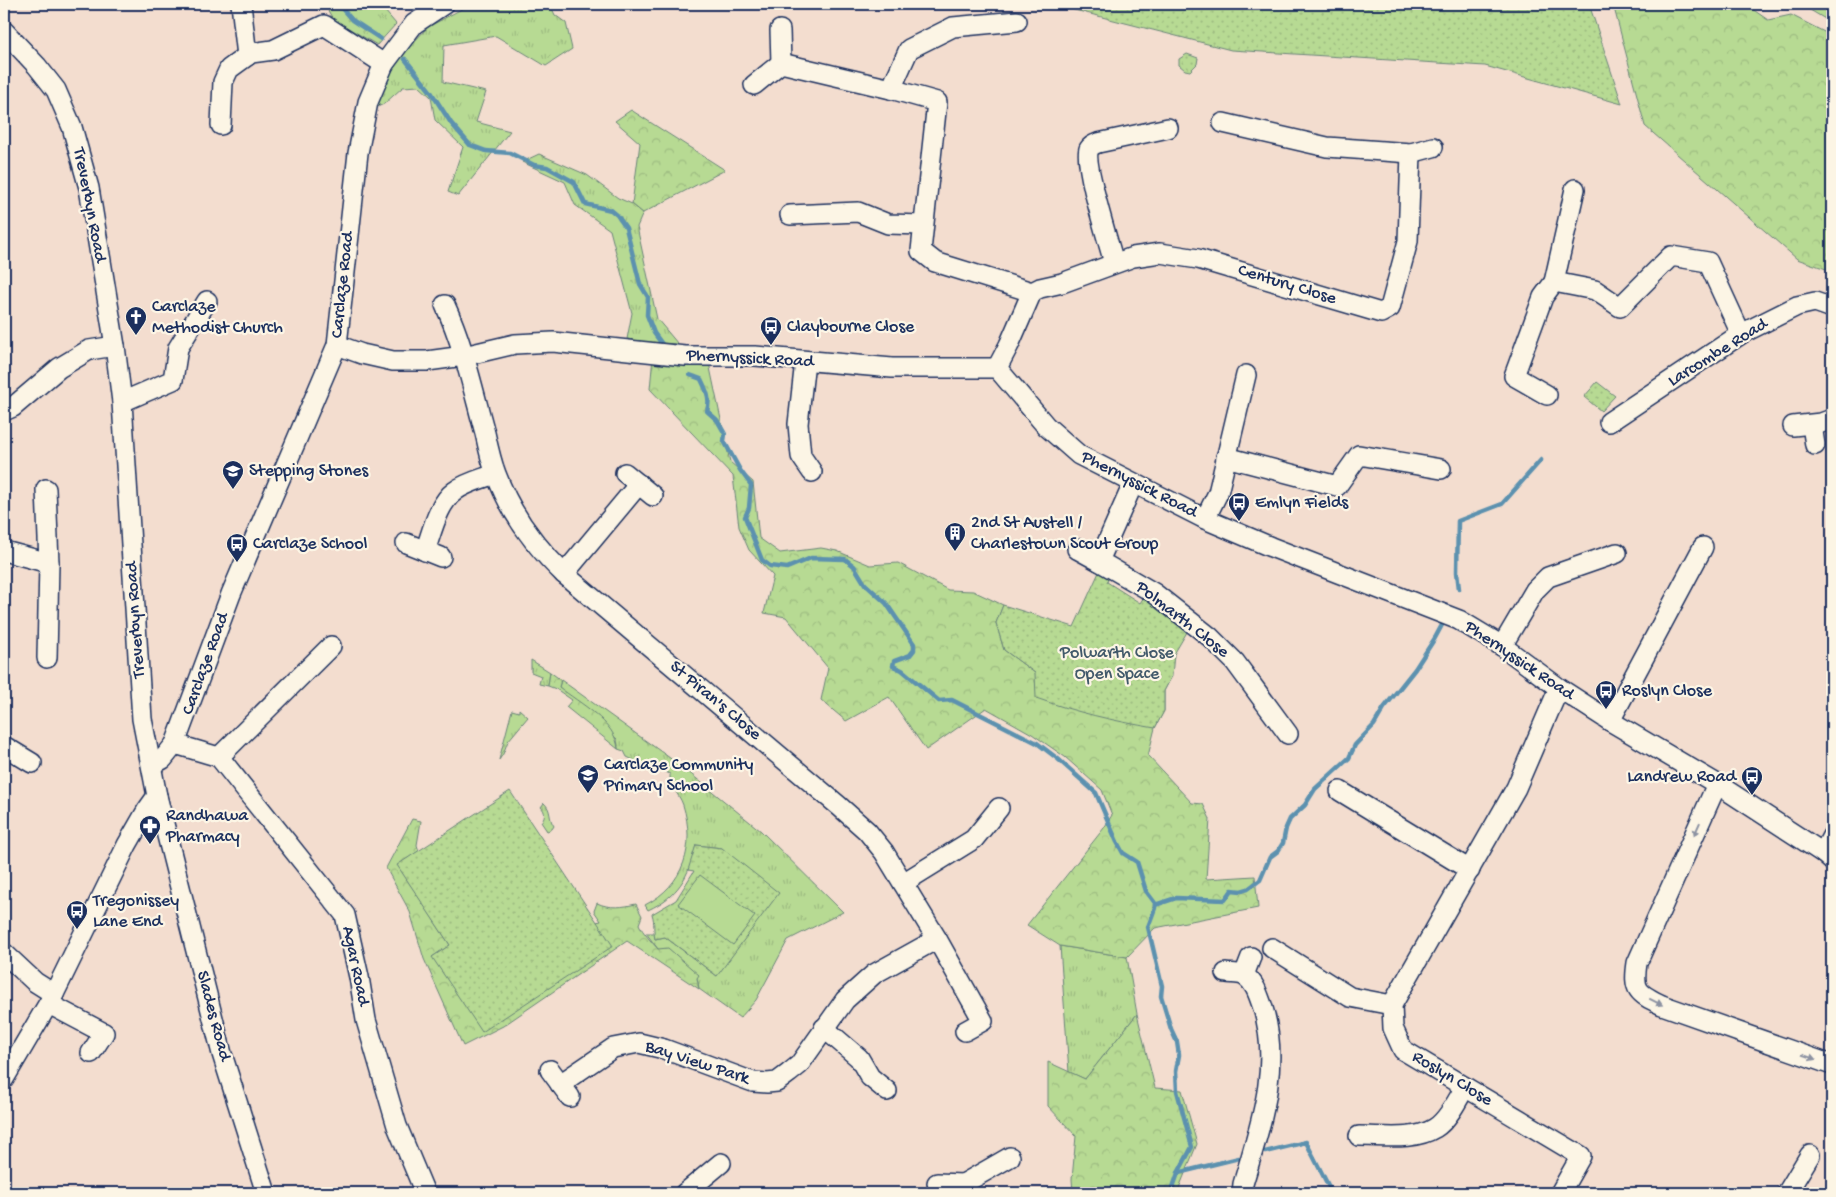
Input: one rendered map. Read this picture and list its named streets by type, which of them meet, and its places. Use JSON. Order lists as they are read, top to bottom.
{
  "streets": {
    "street": [
      "Treverbyn Road",
      "Carclaze Road",
      "Century Close",
      "Larcombe Road",
      "Phernyssick Road",
      "Polmarth Close",
      "St Piran's Close",
      "Agar Road",
      "Slades Road",
      "Bay View Park",
      "Roslyn Close"
    ]
  },
  "crossings": [
    ["Treverbyn Road", "Carclaze Road"],
    ["Treverbyn Road", "Slades Road"],
    ["Carclaze Road", "Phernyssick Road"],
    ["Phernyssick Road", "St Piran's Close"],
    ["St Piran's Close", "Bay View Park"]
  ],
  "parks": ["Polwarth Close Open Space"],
  "places": {
    "church": ["Carclaze Methodist Church"],
    "bus stop": [
      "Claybourne Close",
      "Emlyn Fields",
      "Carclaze School",
      "Roslyn Close",
      "Landrew Road",
      "Tregonissey Lane End"
    ],
    "school or university": ["Stepping Stones", "Carclaze Community Primary School"],
    "building": ["2nd St Austell / Charlestown Scout Group"],
    "pharmacy": ["Randhawa Pharmacy"]
  }
}
